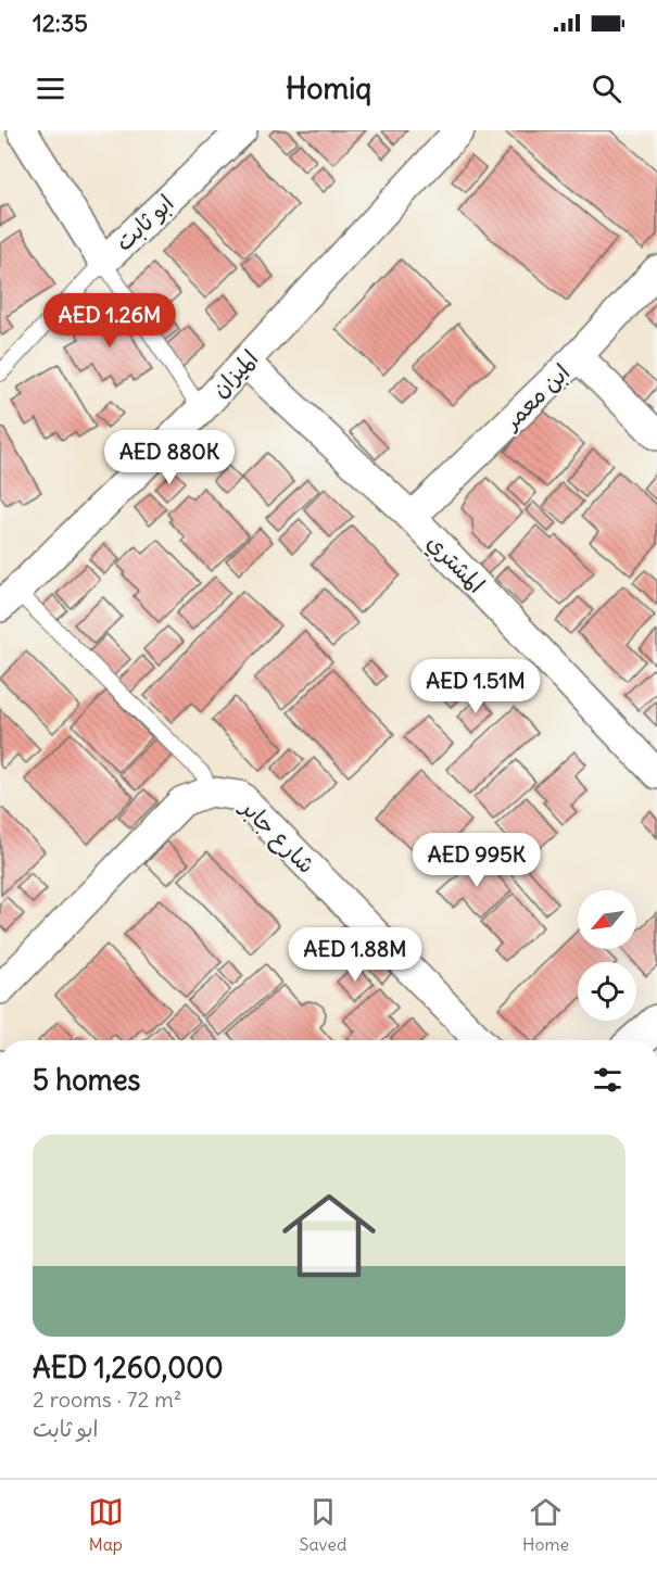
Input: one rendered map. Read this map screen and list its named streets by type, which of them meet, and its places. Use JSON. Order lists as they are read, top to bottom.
{
  "streets": {
    "street": [
      "ابو ثابت",
      "الميزان",
      "ابن معمر",
      "المشتري",
      "شارع جابر"
    ]
  },
  "crossings": [
    ["الميزان", "المشتري"],
    ["ابن معمر", "المشتري"]
  ],
  "north": "bottom left",
  "page": {
    "status": "12:35",
    "header": "Homiq",
    "price": [
      "AED 1.26M",
      "AED 880K",
      "AED 1.51M",
      "AED 995K",
      "AED 1.88M"
    ],
    "heading": "5 homes",
    "list": [
      {
        "name": "AED 1,260,000",
        "note": "2 rooms · 72 m² · ابو ثابت"
      }
    ],
    "tabs": ["Map", "Saved", "Home"]
  }
}
